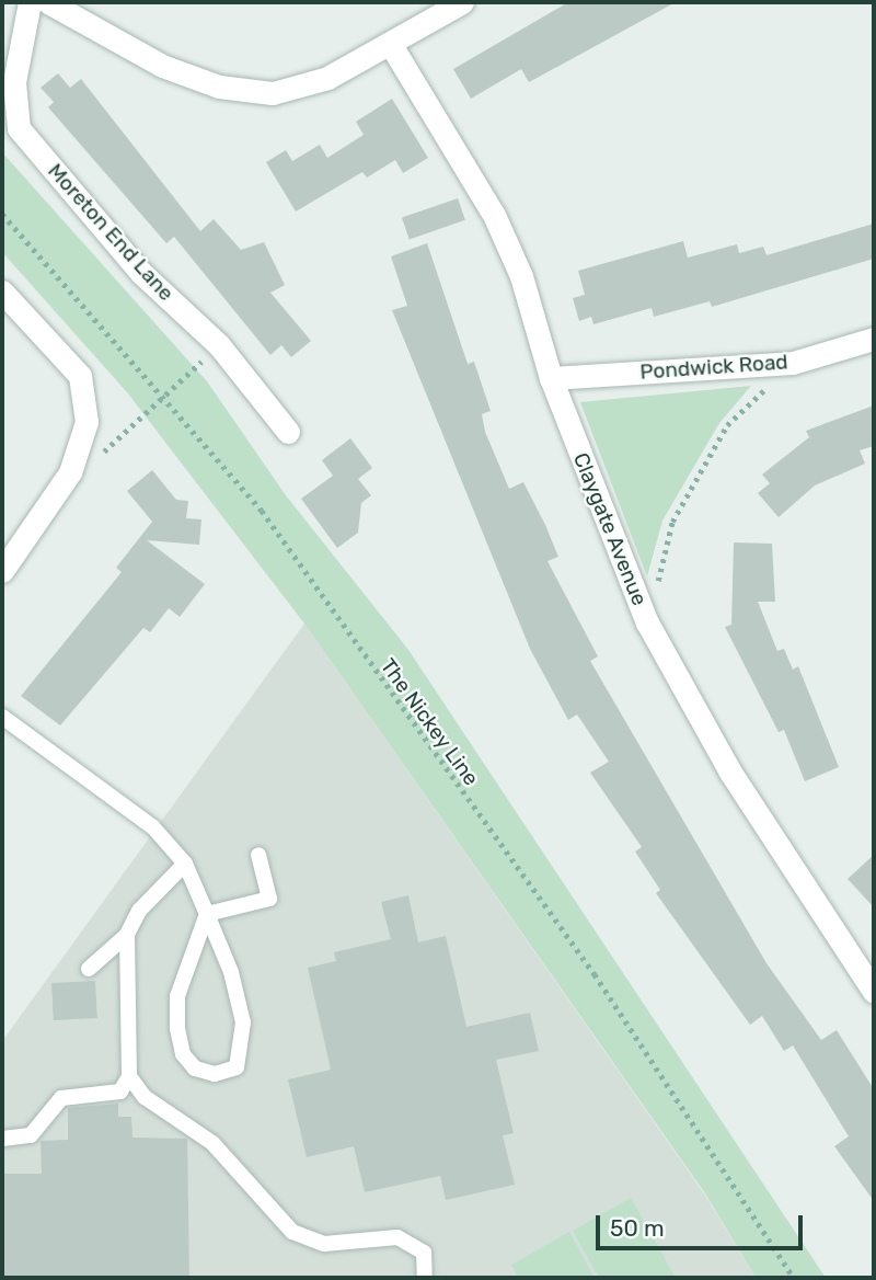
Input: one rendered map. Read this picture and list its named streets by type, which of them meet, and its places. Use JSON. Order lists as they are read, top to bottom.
{
  "streets": {
    "street": ["Moreton End Lane", "Pondwick Road", "Claygate Avenue"],
    "path": ["The Nickey Line"]
  },
  "crossings": [
    ["Pondwick Road", "Claygate Avenue"]
  ],
  "scale_bar": "50 m"
}
